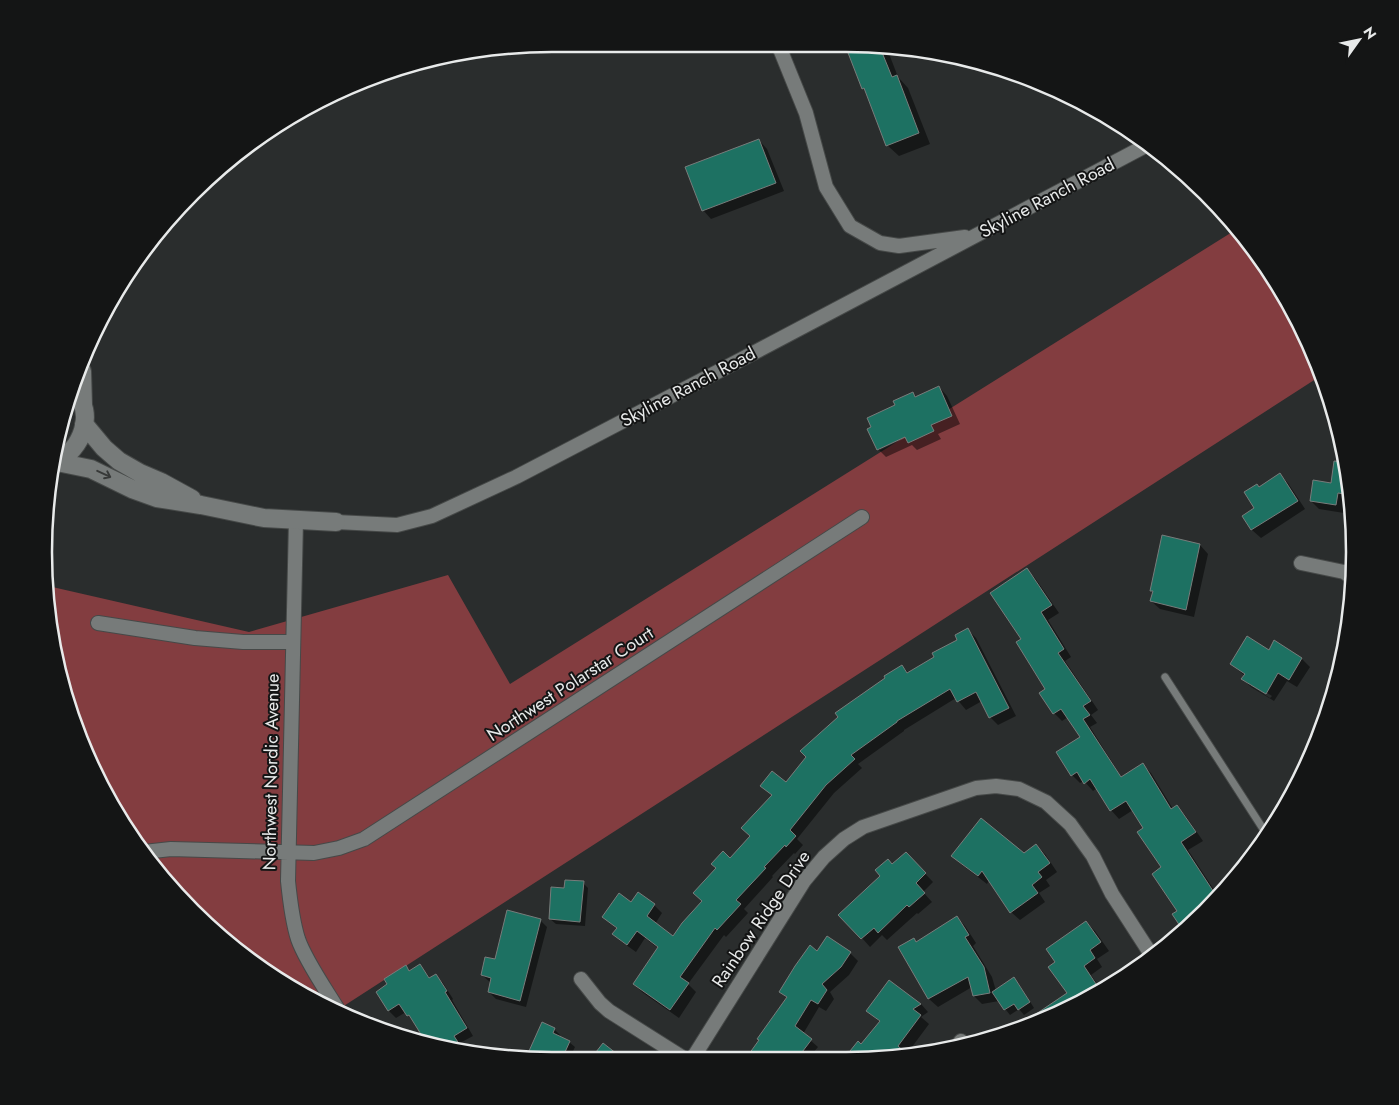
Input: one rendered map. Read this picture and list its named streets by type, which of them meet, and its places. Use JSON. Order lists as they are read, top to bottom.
{
  "streets": {
    "street": [
      "Skyline Ranch Road",
      "Northwest Polarstar Court",
      "Northwest Nordic Avenue",
      "Rainbow Ridge Drive"
    ]
  },
  "crossings": [
    ["Skyline Ranch Road", "Northwest Nordic Avenue"],
    ["Northwest Polarstar Court", "Northwest Nordic Avenue"]
  ],
  "north": "top right"
}
